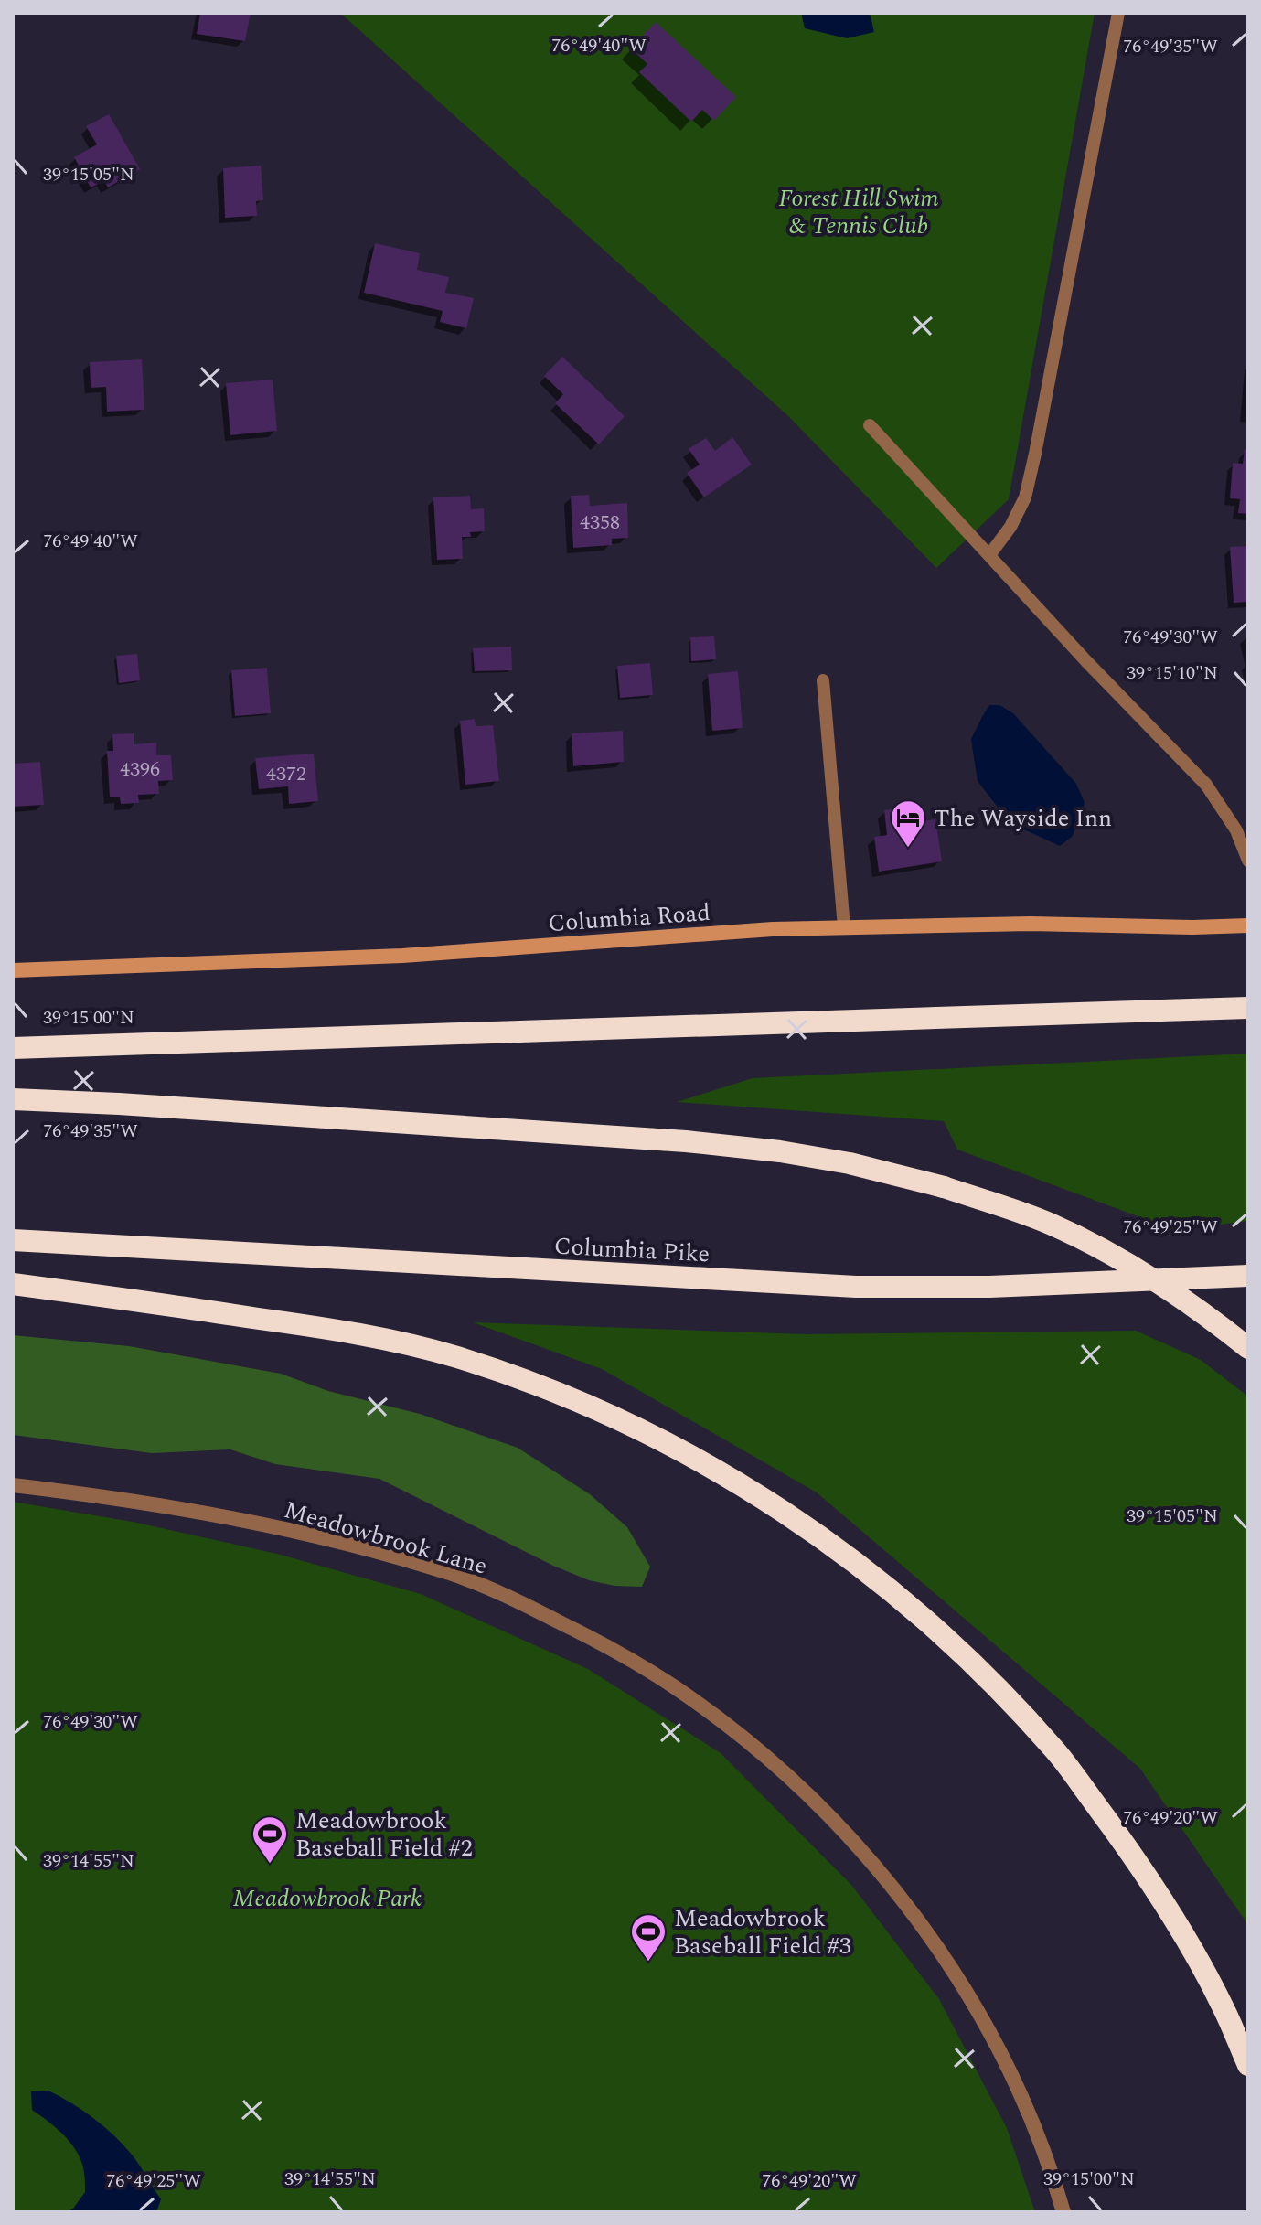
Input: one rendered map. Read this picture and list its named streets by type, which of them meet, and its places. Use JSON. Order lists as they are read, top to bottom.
{
  "streets": {
    "highway": ["Columbia Pike"],
    "street": ["Columbia Road", "Meadowbrook Lane"]
  },
  "parks": ["Forest Hill Swim & Tennis Club", "Meadowbrook Park"],
  "places": {
    "hotel": ["The Wayside Inn"],
    "sports": ["Meadowbrook Baseball Field #2", "Meadowbrook Baseball Field #3"]
  },
  "house_numbers": ["4358", "4396", "4372"],
  "coordinates": [
    "76°49'40\"W",
    "76°49'35\"W",
    "39°15'05\"N",
    "76°49'30\"W",
    "39°15'10\"N",
    "39°15'00\"N",
    "76°49'25\"W",
    "76°49'20\"W",
    "39°14'55\"N"
  ]
}
